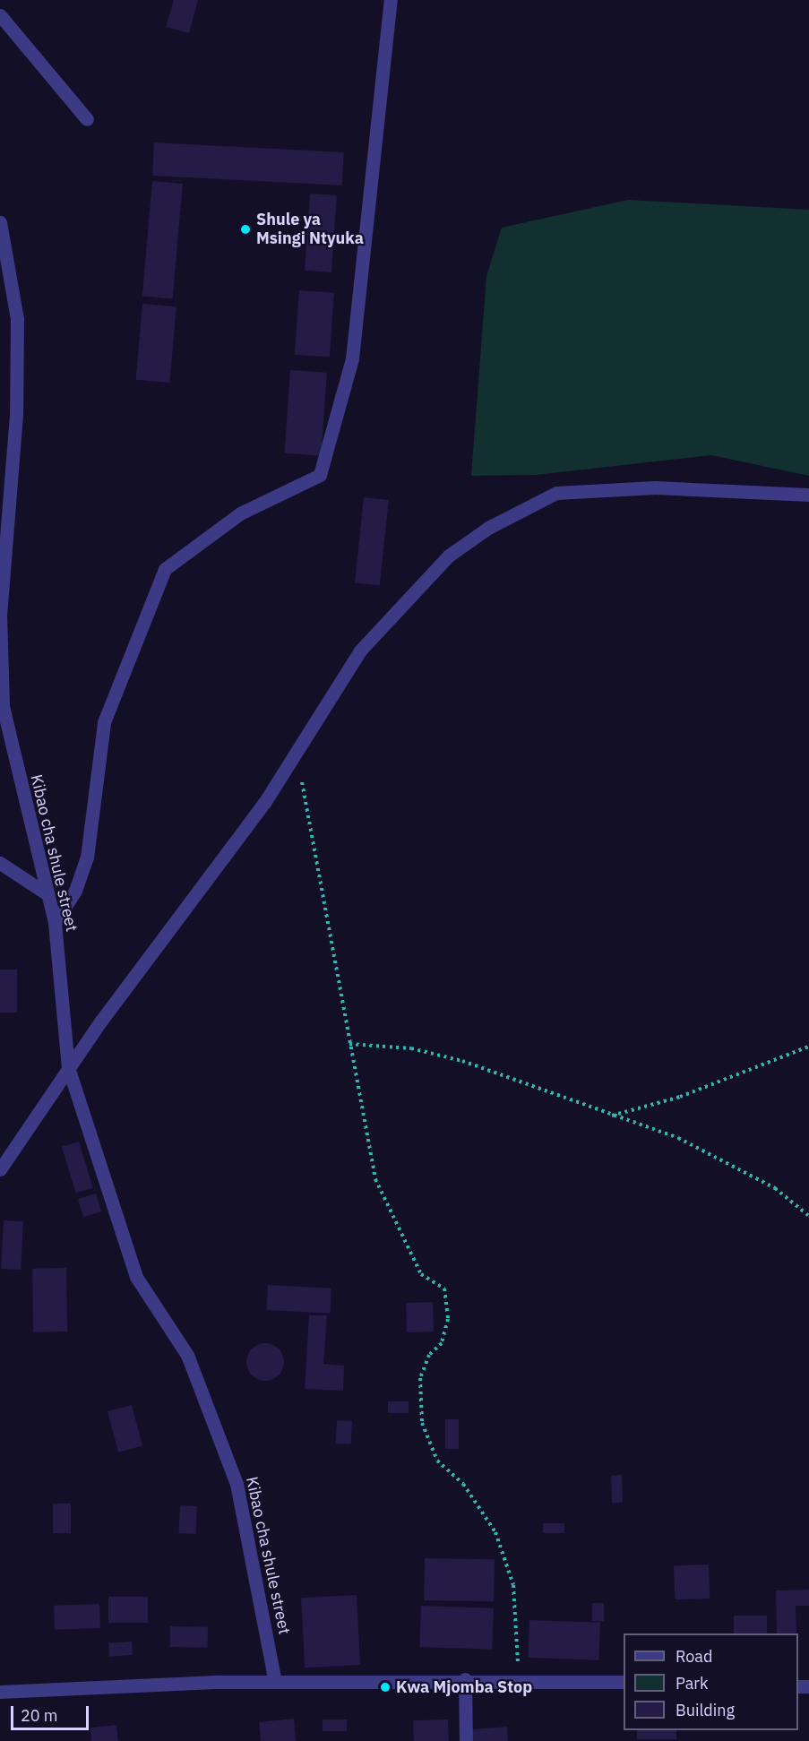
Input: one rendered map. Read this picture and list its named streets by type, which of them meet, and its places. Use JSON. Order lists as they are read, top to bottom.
{
  "streets": {
    "street": ["Kibao cha shule street"]
  },
  "places": ["Shule ya Msingi Ntyuka", "Kwa Mjomba Stop"],
  "legend": ["Road", "Park", "Building"],
  "scale_bar": "20 m"
}
